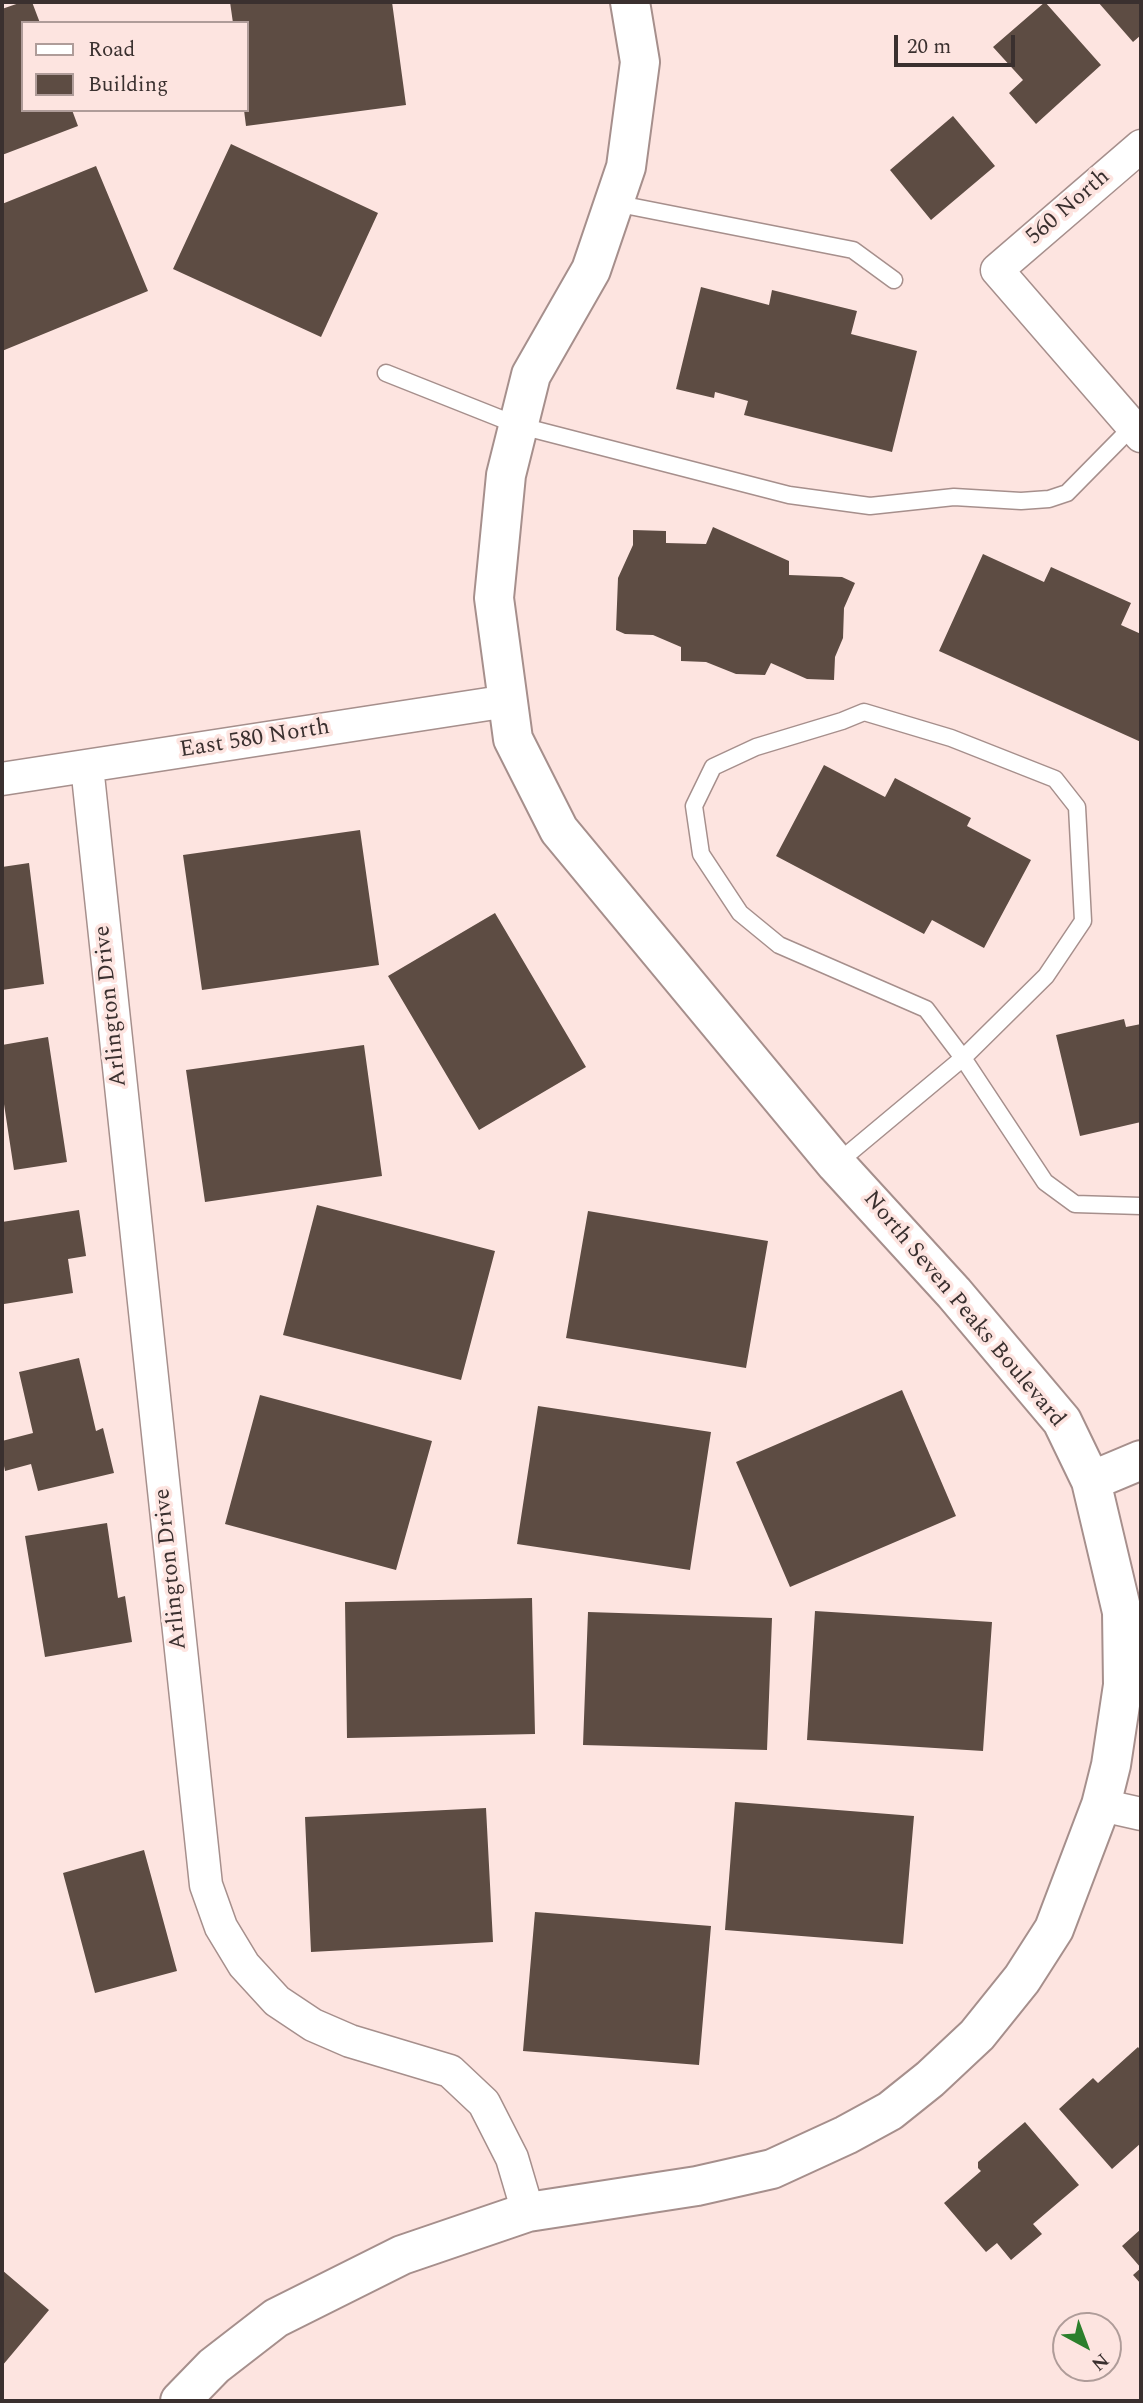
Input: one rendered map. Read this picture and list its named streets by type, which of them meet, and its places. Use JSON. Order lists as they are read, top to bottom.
{
  "streets": {
    "street": [
      "560 North",
      "East 580 North",
      "Arlington Drive",
      "North Seven Peaks Boulevard"
    ]
  },
  "crossings": [
    ["East 580 North", "Arlington Drive"],
    ["East 580 North", "North Seven Peaks Boulevard"],
    ["Arlington Drive", "North Seven Peaks Boulevard"]
  ],
  "legend": ["Road", "Building"],
  "scale_bar": "20 m",
  "north": "bottom right"
}
